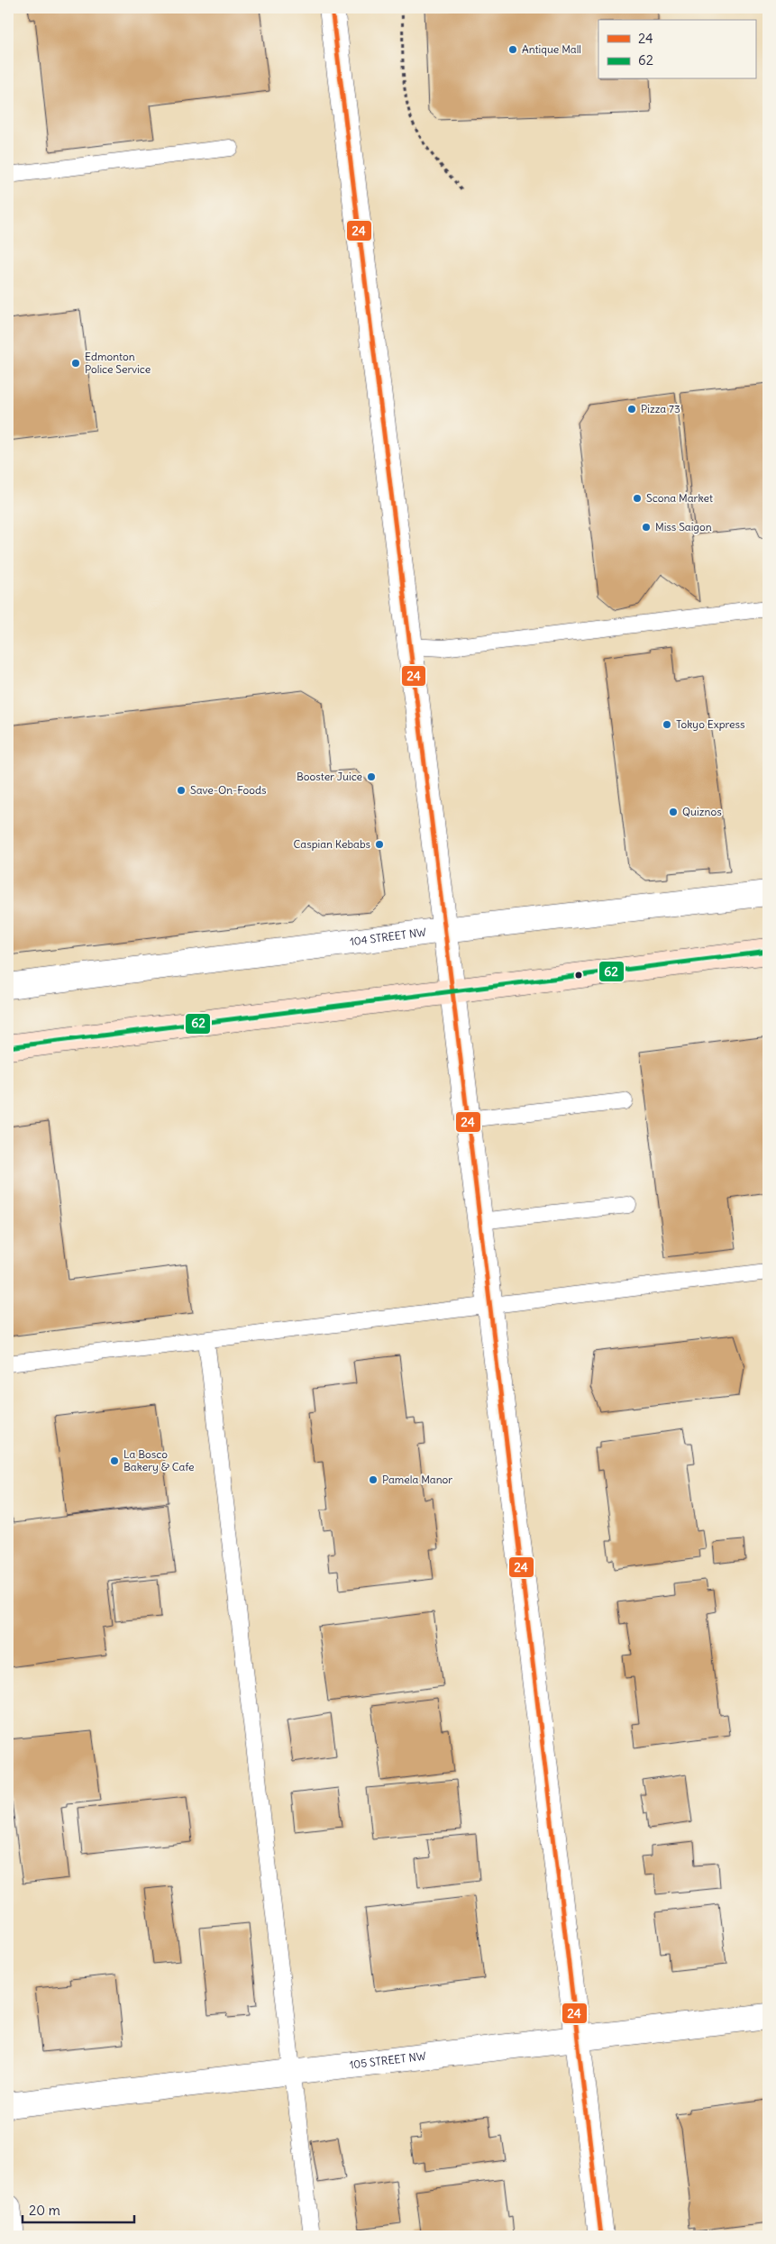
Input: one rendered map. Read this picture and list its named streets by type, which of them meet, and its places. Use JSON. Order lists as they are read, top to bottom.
{
  "streets": {
    "street": ["104 STREET NW", "105 STREET NW"]
  },
  "places": [
    "Antique Mall",
    "Edmonton Police Service",
    "Pizza 73",
    "Scona Market",
    "Miss Saigon",
    "Tokyo Express",
    "Booster Juice",
    "Save-On-Foods",
    "Quiznos",
    "Caspian Kebabs",
    "La Bosco Bakery & Cafe",
    "Pamela Manor"
  ],
  "lines": ["transit line 24", "transit line 62"],
  "legend": ["24", "62"],
  "scale_bar": "20 m"
}
